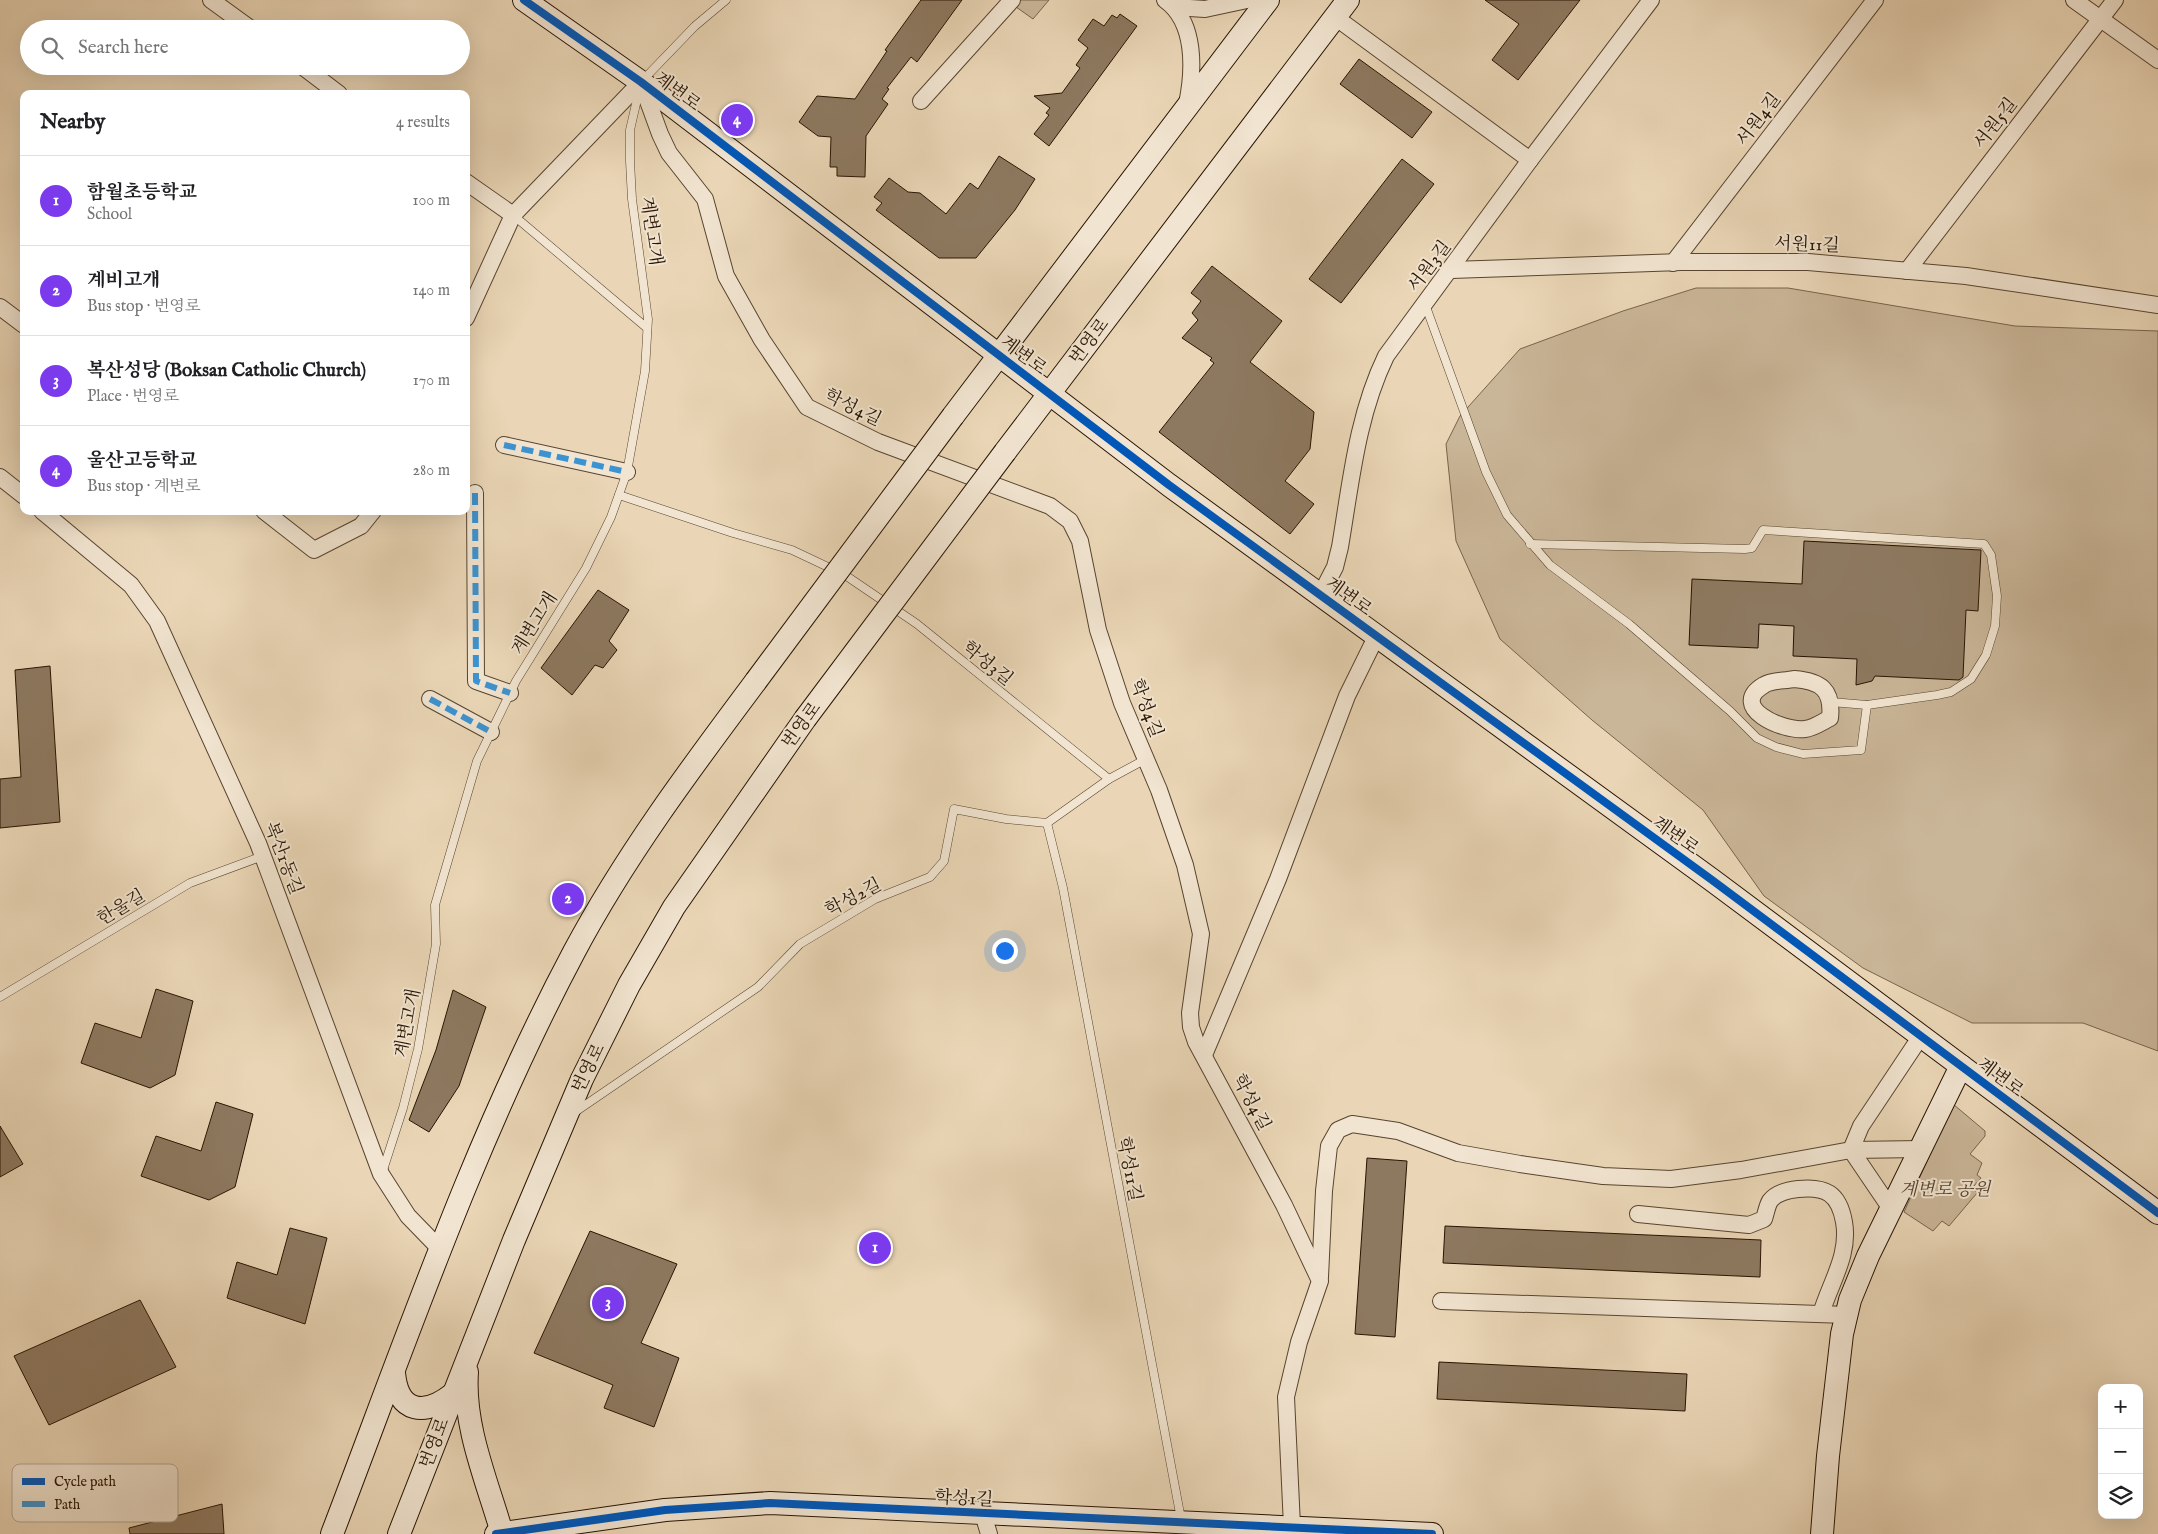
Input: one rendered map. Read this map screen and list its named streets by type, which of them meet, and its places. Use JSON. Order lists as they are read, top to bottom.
{
  "streets": {
    "main road": ["계변로", "번영로", "학성1길"],
    "street": [
      "서원4길",
      "서원5길",
      "서원11길",
      "서원3길",
      "학성4길",
      "복산1동길"
    ],
    "lane": [
      "계변고개",
      "학성3길",
      "학성2길",
      "한울길",
      "학성11길"
    ]
  },
  "crossings": [
    ["계변로", "계변고개"],
    ["계변로", "서원3길"],
    ["계변로", "번영로"],
    ["계변로", "학성4길"],
    ["서원4길", "서원11길"],
    ["서원5길", "서원11길"],
    ["계변고개", "학성4길"],
    ["계변고개", "학성3길"],
    ["계변고개", "복산1동길"],
    ["서원11길", "서원3길"],
    ["번영로", "학성2길"],
    ["복산1동길", "한울길"],
    ["학성2길", "학성11길"],
    ["학성11길", "학성1길"]
  ],
  "parks": ["계변로 공원"],
  "legend": ["Cycle path", "Path"],
  "page": {
    "search": "Search here",
    "heading": ["Nearby", "4 results"],
    "pins": [
      "4",
      "2",
      "1",
      "3"
    ],
    "list": [
      {
        "mark": "1",
        "name": "함월초등학교",
        "note": "School",
        "value": "100 m"
      },
      {
        "mark": "2",
        "name": "계비고개",
        "note": "Bus stop · 번영로",
        "value": "140 m"
      },
      {
        "mark": "3",
        "name": "복산성당 (Boksan Catholic Church)",
        "note": "Place · 번영로",
        "value": "170 m"
      },
      {
        "mark": "4",
        "name": "울산고등학교",
        "note": "Bus stop · 계변로",
        "value": "280 m"
      }
    ],
    "map_buttons": ["+", "−"]
  }
}
